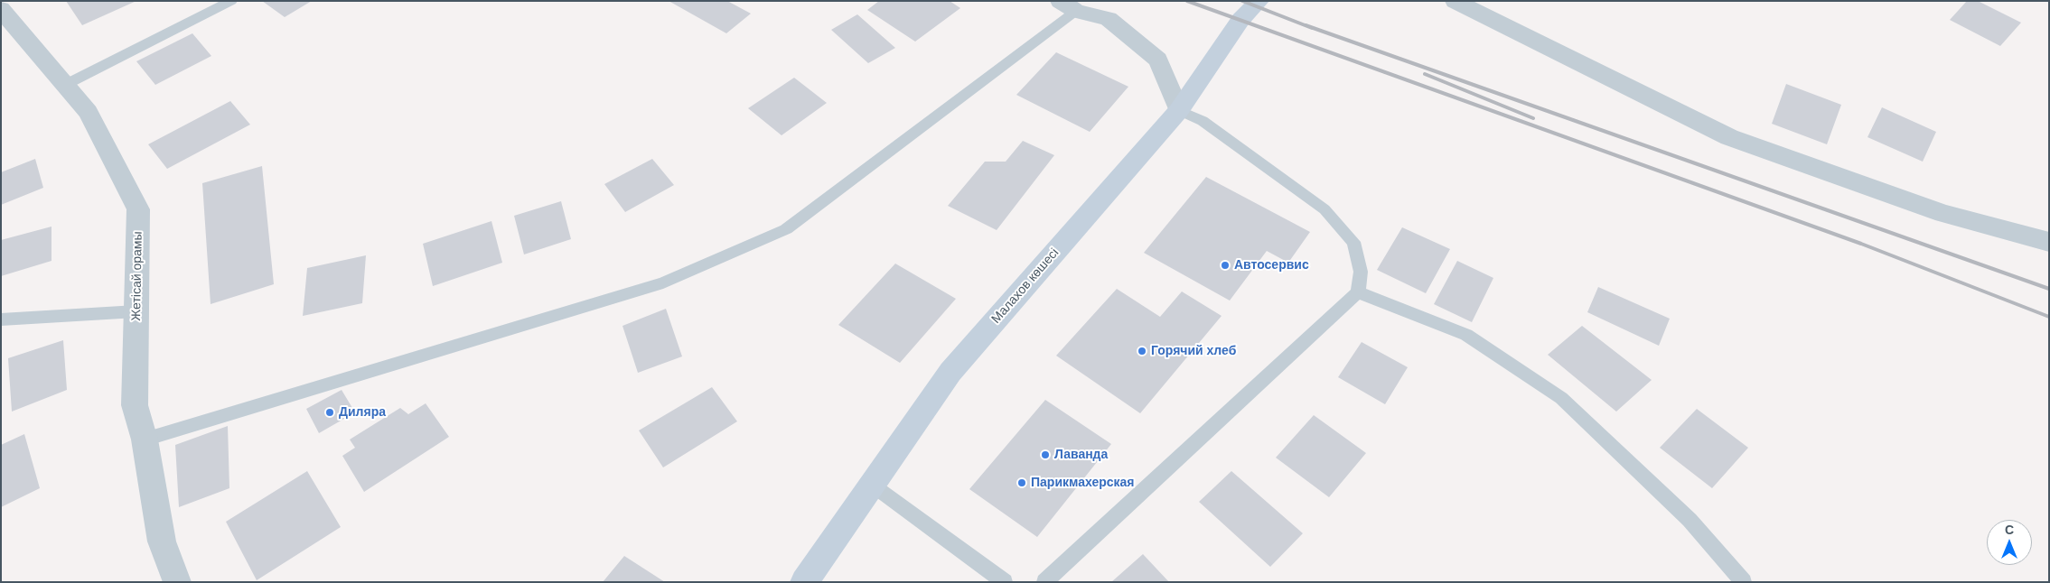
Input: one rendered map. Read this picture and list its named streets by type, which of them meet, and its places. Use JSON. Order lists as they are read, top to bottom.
{
  "streets": {
    "main road": ["Малахов көшесі"],
    "street": ["Жетісай орамы"]
  },
  "places": [
    "Автосервис",
    "Горячий хлеб",
    "Диляра",
    "Лаванда",
    "Парикмахерская"
  ],
  "north": "top"
}
